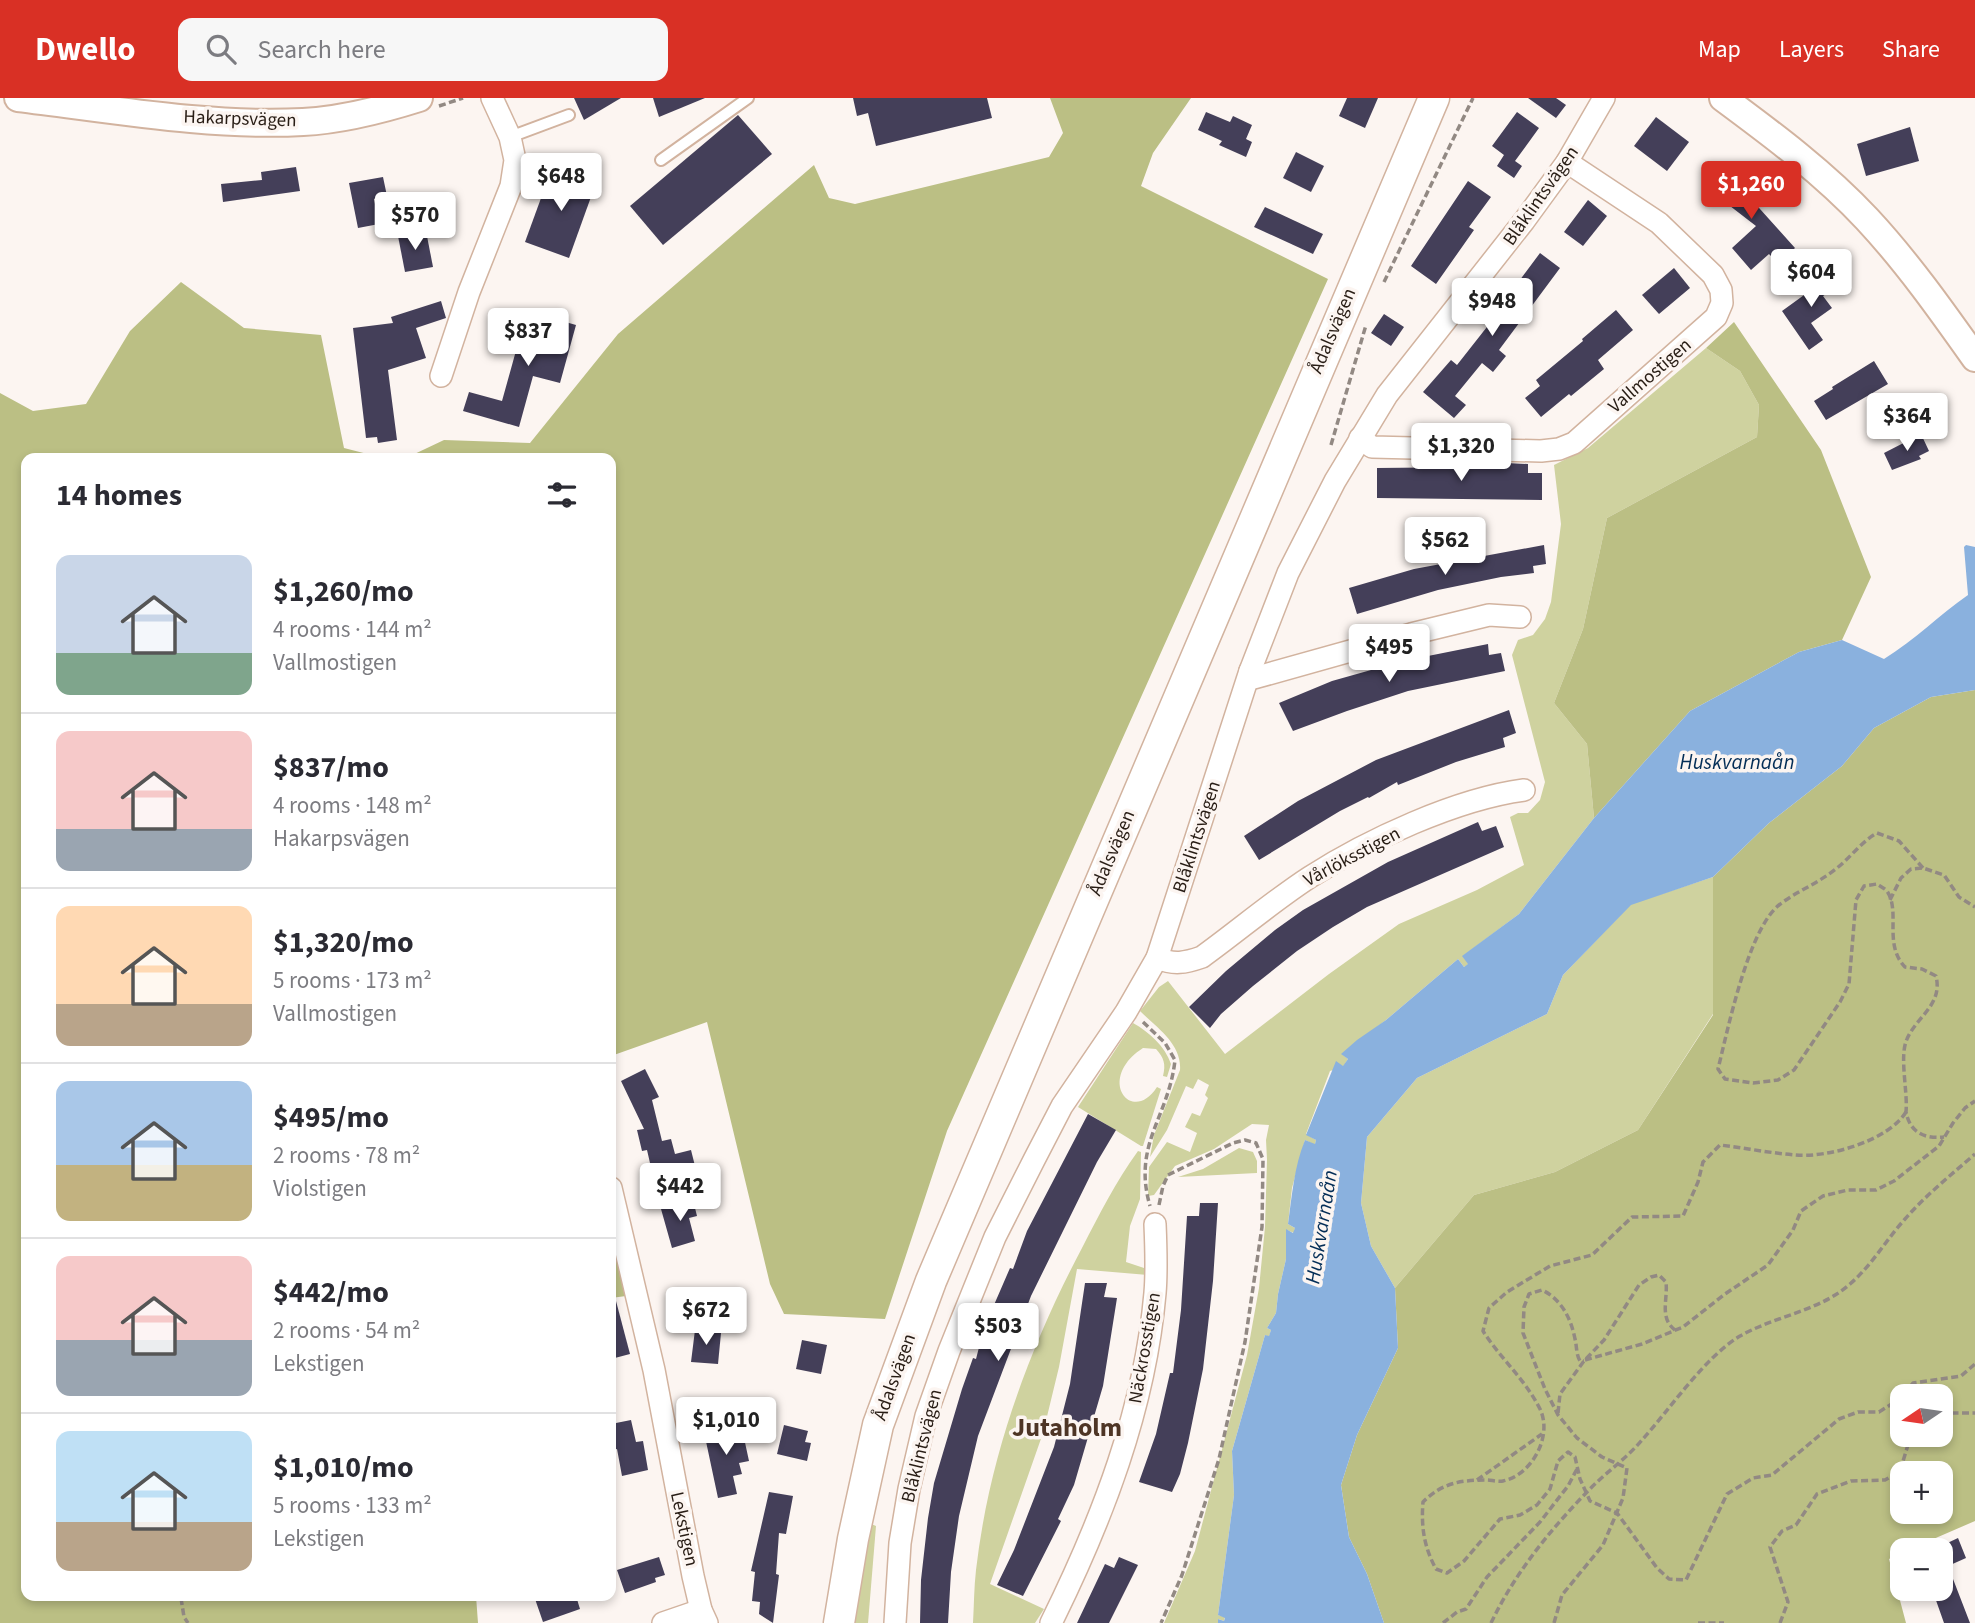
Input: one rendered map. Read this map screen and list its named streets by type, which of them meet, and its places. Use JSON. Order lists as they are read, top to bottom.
{
  "streets": {
    "main road": ["Ådalsvägen"],
    "street": [
      "Hakarpsvägen",
      "Blåklintsvägen",
      "Vallmostigen",
      "Vårlöksstigen",
      "Näckrosstigen",
      "Lekstigen"
    ]
  },
  "crossings": [
    ["Blåklintsvägen", "Vallmostigen"],
    ["Blåklintsvägen", "Vårlöksstigen"]
  ],
  "districts": ["Jutaholm"],
  "water": ["Huskvarnaån"],
  "north": "left",
  "page": {
    "header": "Dwello",
    "search": "Search here",
    "nav": ["Map", "Layers", "Share"],
    "price": [
      "$648",
      "$1,260",
      "$570",
      "$604",
      "$948",
      "$837",
      "$364",
      "$1,320",
      "$562",
      "$495",
      "$442",
      "$672",
      "$503",
      "$1,010"
    ],
    "heading": "14 homes",
    "list": [
      {
        "name": "$1,260/mo",
        "note": "4 rooms · 144 m² · Vallmostigen"
      },
      {
        "name": "$837/mo",
        "note": "4 rooms · 148 m² · Hakarpsvägen"
      },
      {
        "name": "$1,320/mo",
        "note": "5 rooms · 173 m² · Vallmostigen"
      },
      {
        "name": "$495/mo",
        "note": "2 rooms · 78 m² · Violstigen"
      },
      {
        "name": "$442/mo",
        "note": "2 rooms · 54 m² · Lekstigen"
      },
      {
        "name": "$1,010/mo",
        "note": "5 rooms · 133 m² · Lekstigen"
      }
    ],
    "map_buttons": ["+", "−"]
  }
}
